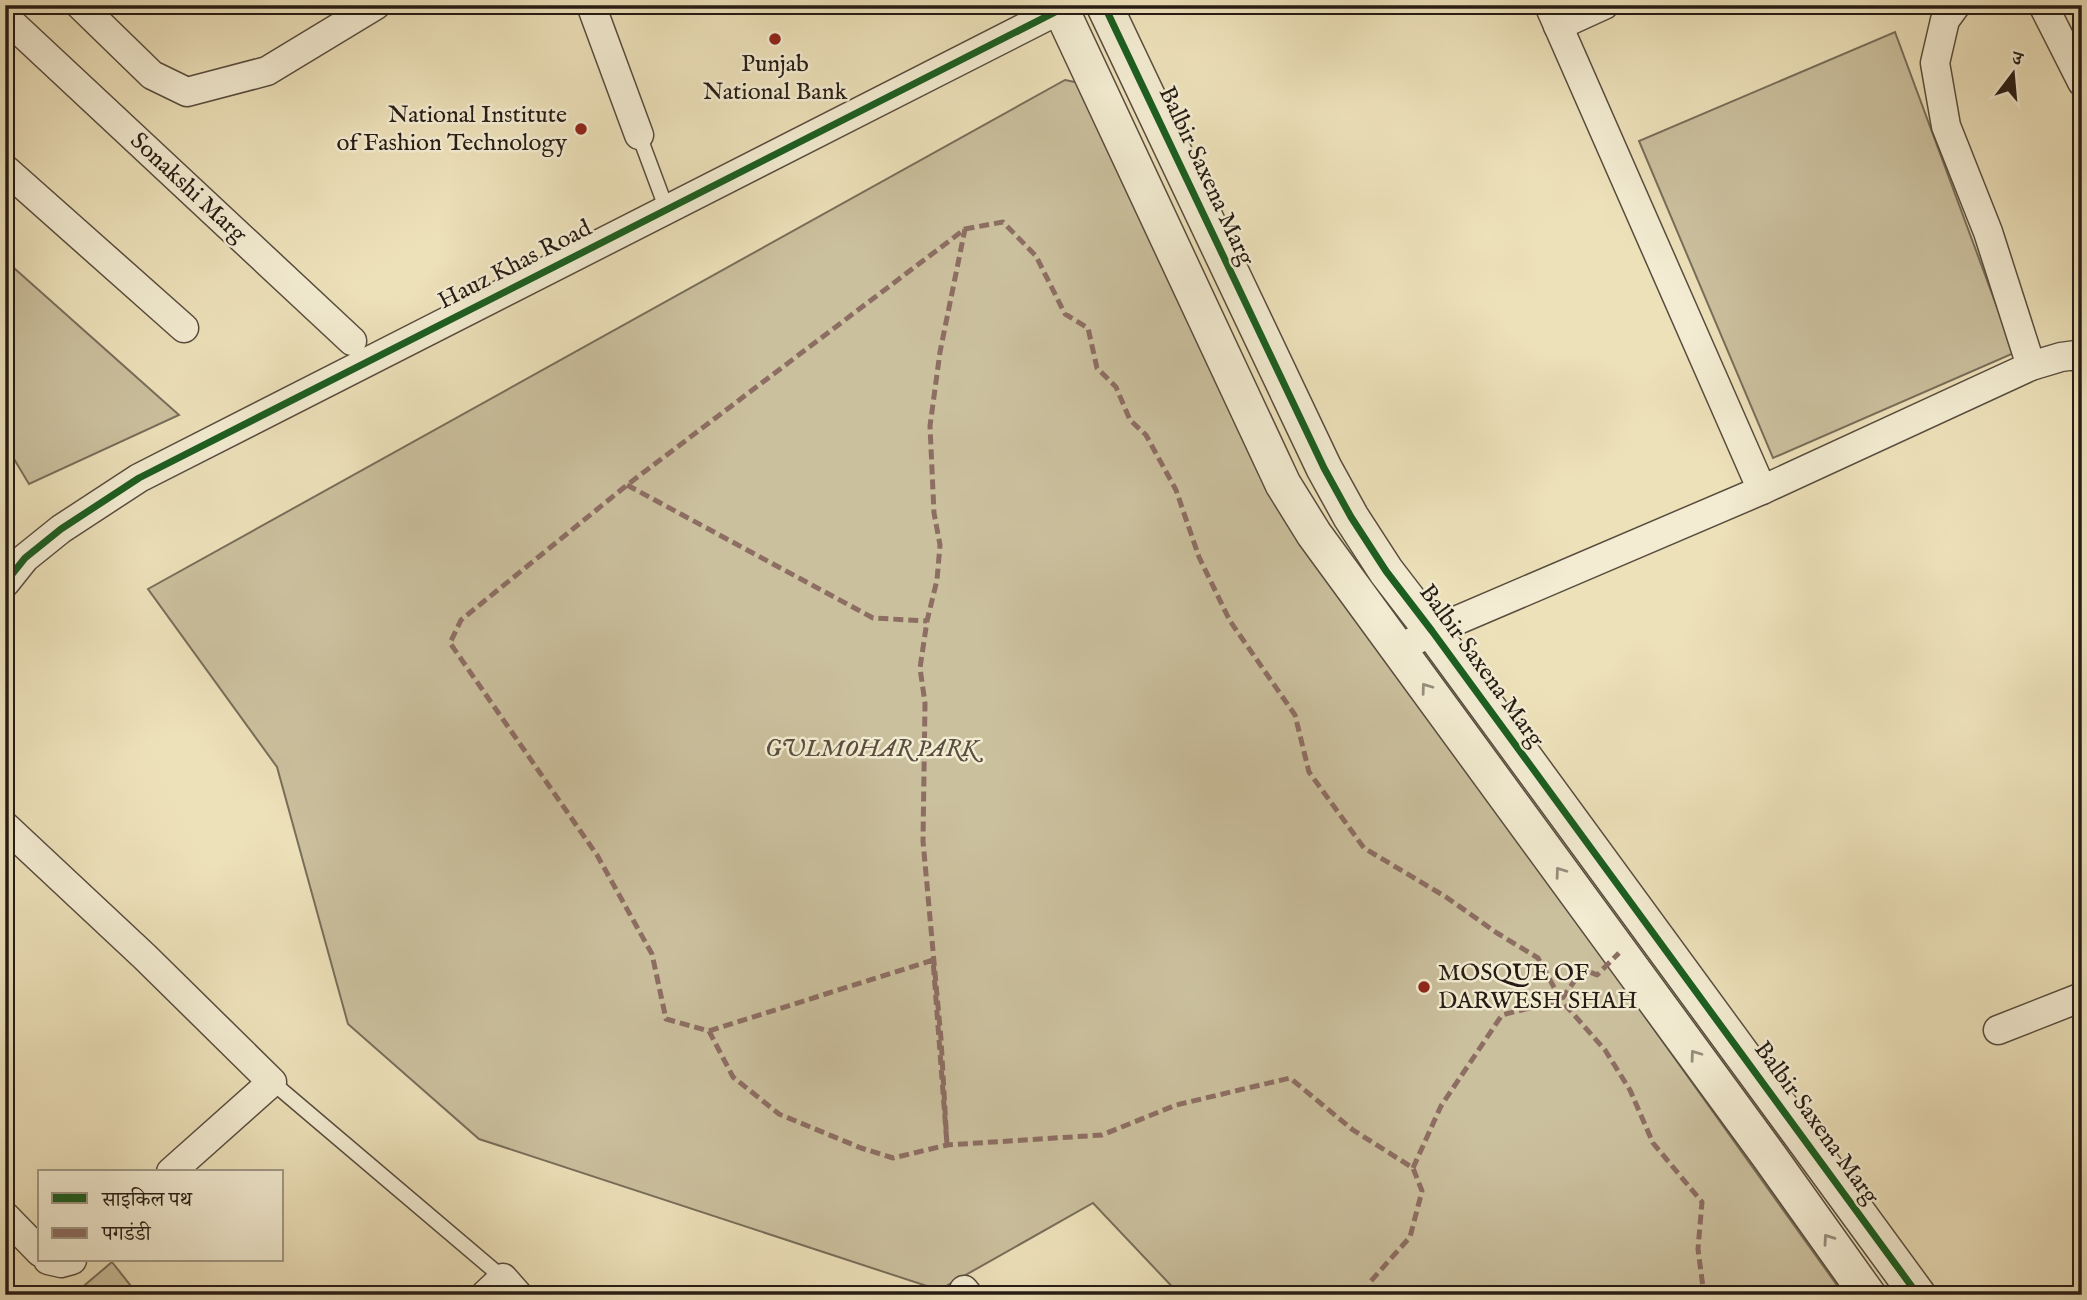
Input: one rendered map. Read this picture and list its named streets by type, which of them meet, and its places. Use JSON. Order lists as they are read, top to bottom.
{
  "streets": {
    "street": ["Balbir Saxena Marg", "Sonakshi Marg", "Hauz Khas Road"]
  },
  "crossings": [
    ["Sonakshi Marg", "Hauz Khas Road"]
  ],
  "parks": ["GULMOHAR PARK"],
  "places": ["Punjab National Bank", "National Institute of Fashion Technology", "MOSQUE OF DARWESH SHAH"],
  "legend": ["साइकिल पथ", "पगडंडी"],
  "north": "top"
}
